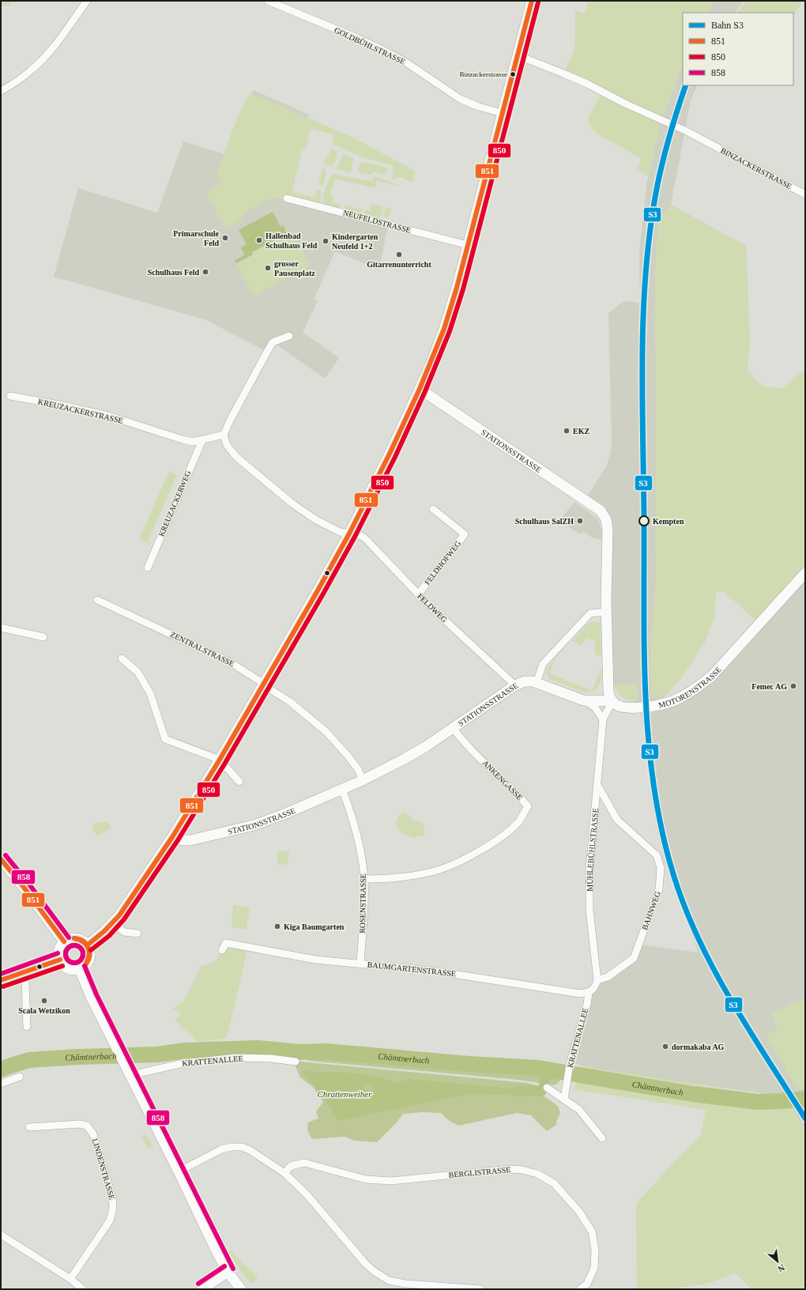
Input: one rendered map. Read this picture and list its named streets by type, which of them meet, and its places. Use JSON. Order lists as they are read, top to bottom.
{
  "streets": {
    "main road": ["STATIONSSTRASSE", "MOTORENSTRASSE"],
    "street": [
      "GOLDBÜHLSTRASSE",
      "BINZACKERSTRASSE",
      "NEUFELDSTRASSE",
      "KREUZACKERSTRASSE",
      "KREUZACKERWEG",
      "FELDHOFWEG",
      "FELDWEG",
      "ZENTRALSTRASSE",
      "ANKENGASSE",
      "MÜHLEBÜHLSTRASSE",
      "ROSENSTRASSE",
      "BAHNWEG",
      "BAUMGARTENSTRASSE",
      "KRATTENALLEE",
      "LINDENSTRASSE",
      "BERGLISTRASSE"
    ]
  },
  "crossings": [
    ["KREUZACKERSTRASSE", "KREUZACKERWEG"],
    ["STATIONSSTRASSE", "FELDWEG"],
    ["STATIONSSTRASSE", "ZENTRALSTRASSE"],
    ["STATIONSSTRASSE", "MOTORENSTRASSE"],
    ["STATIONSSTRASSE", "ANKENGASSE"],
    ["STATIONSSTRASSE", "ROSENSTRASSE"],
    ["FELDHOFWEG", "FELDWEG"],
    ["MOTORENSTRASSE", "MÜHLEBÜHLSTRASSE"],
    ["ANKENGASSE", "ROSENSTRASSE"],
    ["MÜHLEBÜHLSTRASSE", "BAHNWEG"],
    ["ROSENSTRASSE", "BAUMGARTENSTRASSE"],
    ["BAUMGARTENSTRASSE", "KRATTENALLEE"]
  ],
  "water": ["Chämtnerbach", "Chrattenweiher"],
  "places": [
    "Binzackerstrasse",
    "Primarschule Feld",
    "Hallenbad Schulhaus Feld",
    "Kindergarten Neufeld 1+2",
    "Gitarrenunterricht",
    "grosser Pausenplatz",
    "Schulhaus Feld",
    "EKZ",
    "Schulhaus SalZH",
    "Kempten",
    "Femec AG",
    "Kiga Baumgarten",
    "Scala Wetzikon",
    "dormakaba AG"
  ],
  "lines": [
    "transit line 851",
    "transit line 850",
    "rail line S3",
    "transit line 858"
  ],
  "legend": [
    "Bahn S3",
    "851",
    "850",
    "858"
  ],
  "north": "bottom right"
}
